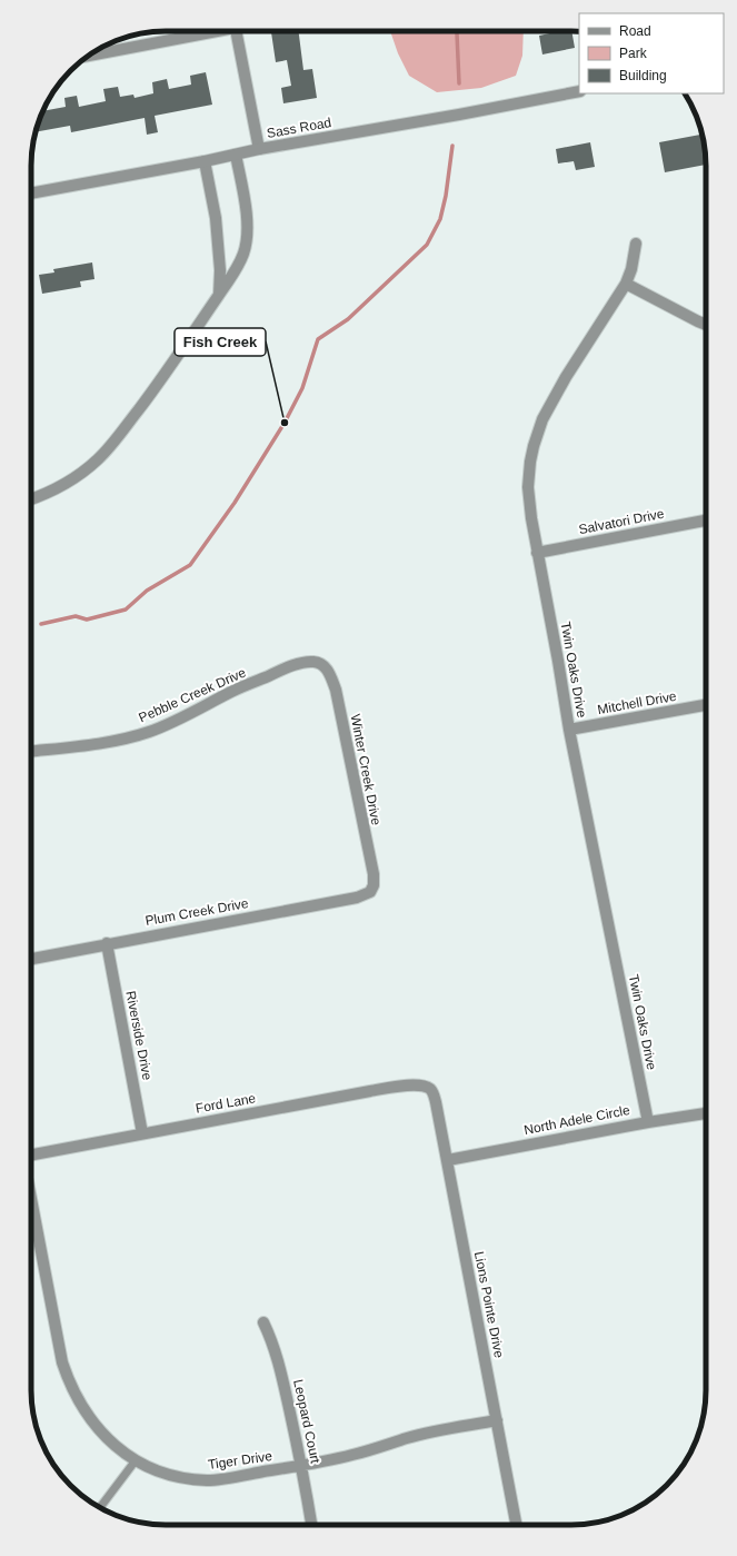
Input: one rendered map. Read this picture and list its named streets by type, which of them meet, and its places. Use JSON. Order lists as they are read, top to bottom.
{
  "streets": {
    "street": [
      "Sass Road",
      "Salvatori Drive",
      "Twin Oaks Drive",
      "Pebble Creek Drive",
      "Mitchell Drive",
      "Winter Creek Drive",
      "Plum Creek Drive",
      "Riverside Drive",
      "Ford Lane",
      "North Adele Circle",
      "Lions Pointe Drive",
      "Leopard Court",
      "Tiger Drive"
    ]
  },
  "crossings": [
    ["Salvatori Drive", "Twin Oaks Drive"],
    ["Twin Oaks Drive", "Mitchell Drive"],
    ["Twin Oaks Drive", "North Adele Circle"],
    ["Pebble Creek Drive", "Winter Creek Drive"],
    ["Winter Creek Drive", "Plum Creek Drive"],
    ["Plum Creek Drive", "Riverside Drive"],
    ["Riverside Drive", "Ford Lane"],
    ["Ford Lane", "Lions Pointe Drive"],
    ["North Adele Circle", "Lions Pointe Drive"],
    ["Lions Pointe Drive", "Tiger Drive"],
    ["Leopard Court", "Tiger Drive"]
  ],
  "places": ["Fish Creek"],
  "legend": ["Road", "Park", "Building"]
}
